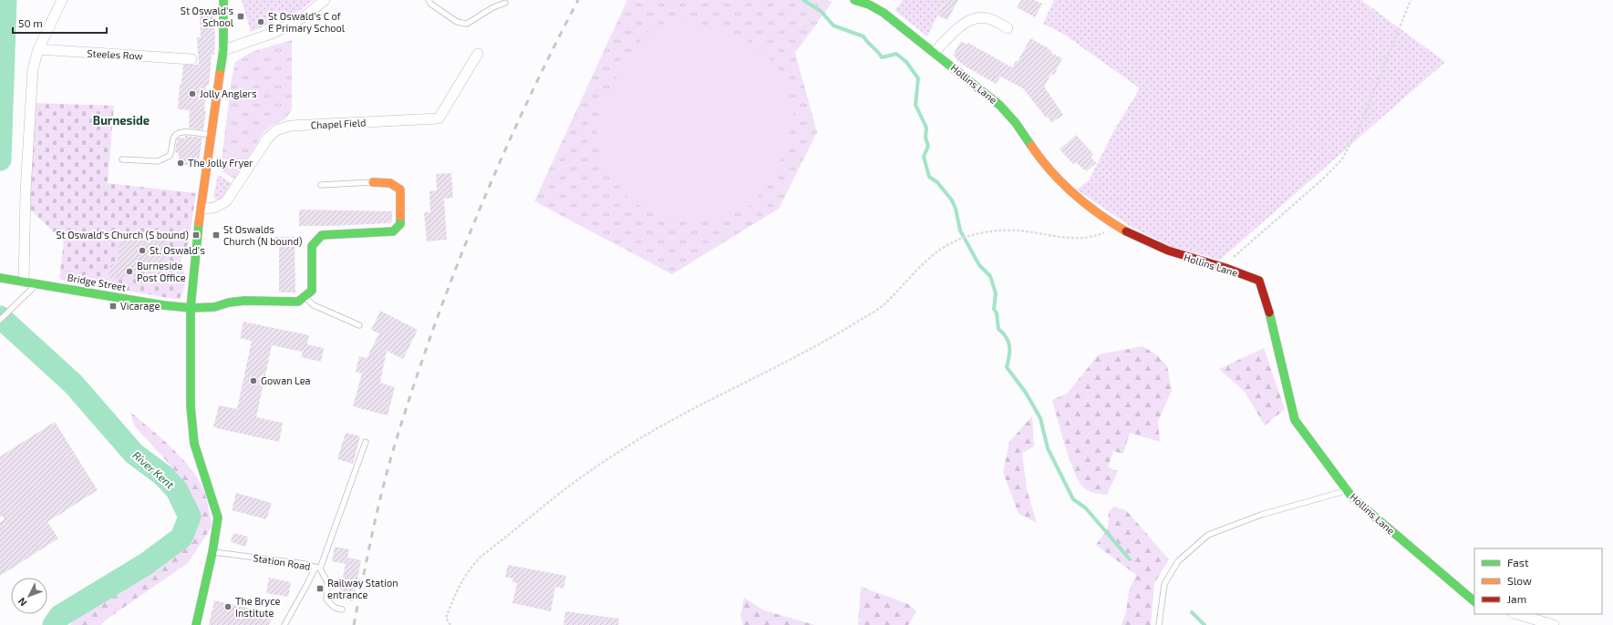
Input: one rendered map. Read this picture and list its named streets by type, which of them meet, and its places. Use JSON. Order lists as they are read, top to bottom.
{
  "streets": {
    "street": [
      "Steeles Row",
      "Hollins Lane",
      "Chapel Field",
      "Bridge Street"
    ],
    "lane": ["Station Road"]
  },
  "districts": ["Burneside"],
  "water": ["River Kent"],
  "places": {
    "transit": [
      "St Oswald's School",
      "St Oswald's Church (S bound)",
      "St Oswalds Church (N bound)",
      "Vicarage",
      "Railway Station entrance"
    ],
    "other": [
      "St Oswald's C of E Primary School",
      "Jolly Anglers",
      "The Jolly Fryer",
      "St. Oswald's",
      "Burneside Post Office",
      "Gowan Lea",
      "The Bryce Institute"
    ]
  },
  "legend": ["Fast", "Slow", "Jam"],
  "scale_bar": "50 m",
  "north": "bottom left"
}
